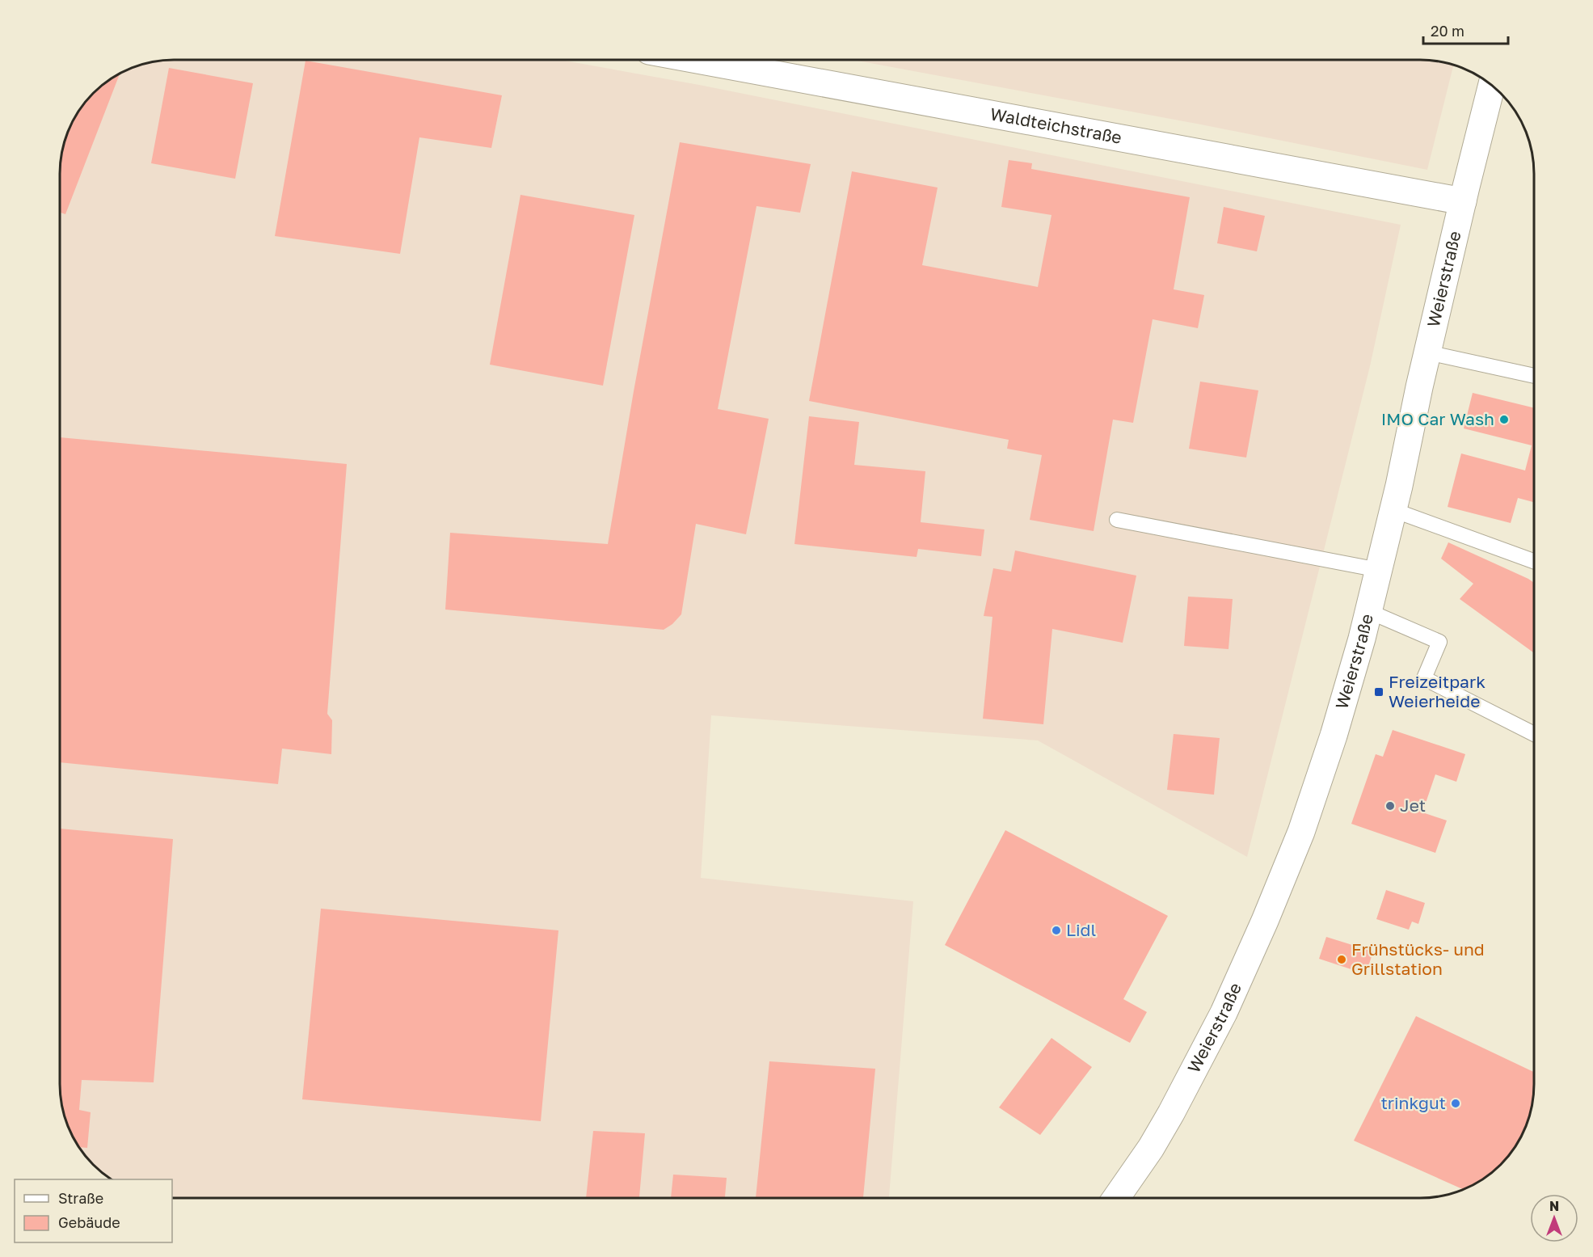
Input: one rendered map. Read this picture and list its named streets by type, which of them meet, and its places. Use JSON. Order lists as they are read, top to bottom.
{
  "streets": {
    "main road": ["Waldteichstraße", "Weierstraße"]
  },
  "crossings": [
    ["Waldteichstraße", "Weierstraße"]
  ],
  "places": {
    "other": [
      "IMO Car Wash",
      "Jet",
      "Lidl",
      "Frühstücks- und Grillstation",
      "trinkgut"
    ],
    "transit": ["Freizeitpark Weierheide"]
  },
  "legend": ["Straße", "Gebäude"],
  "scale_bar": "20 m",
  "north": "top"
}
